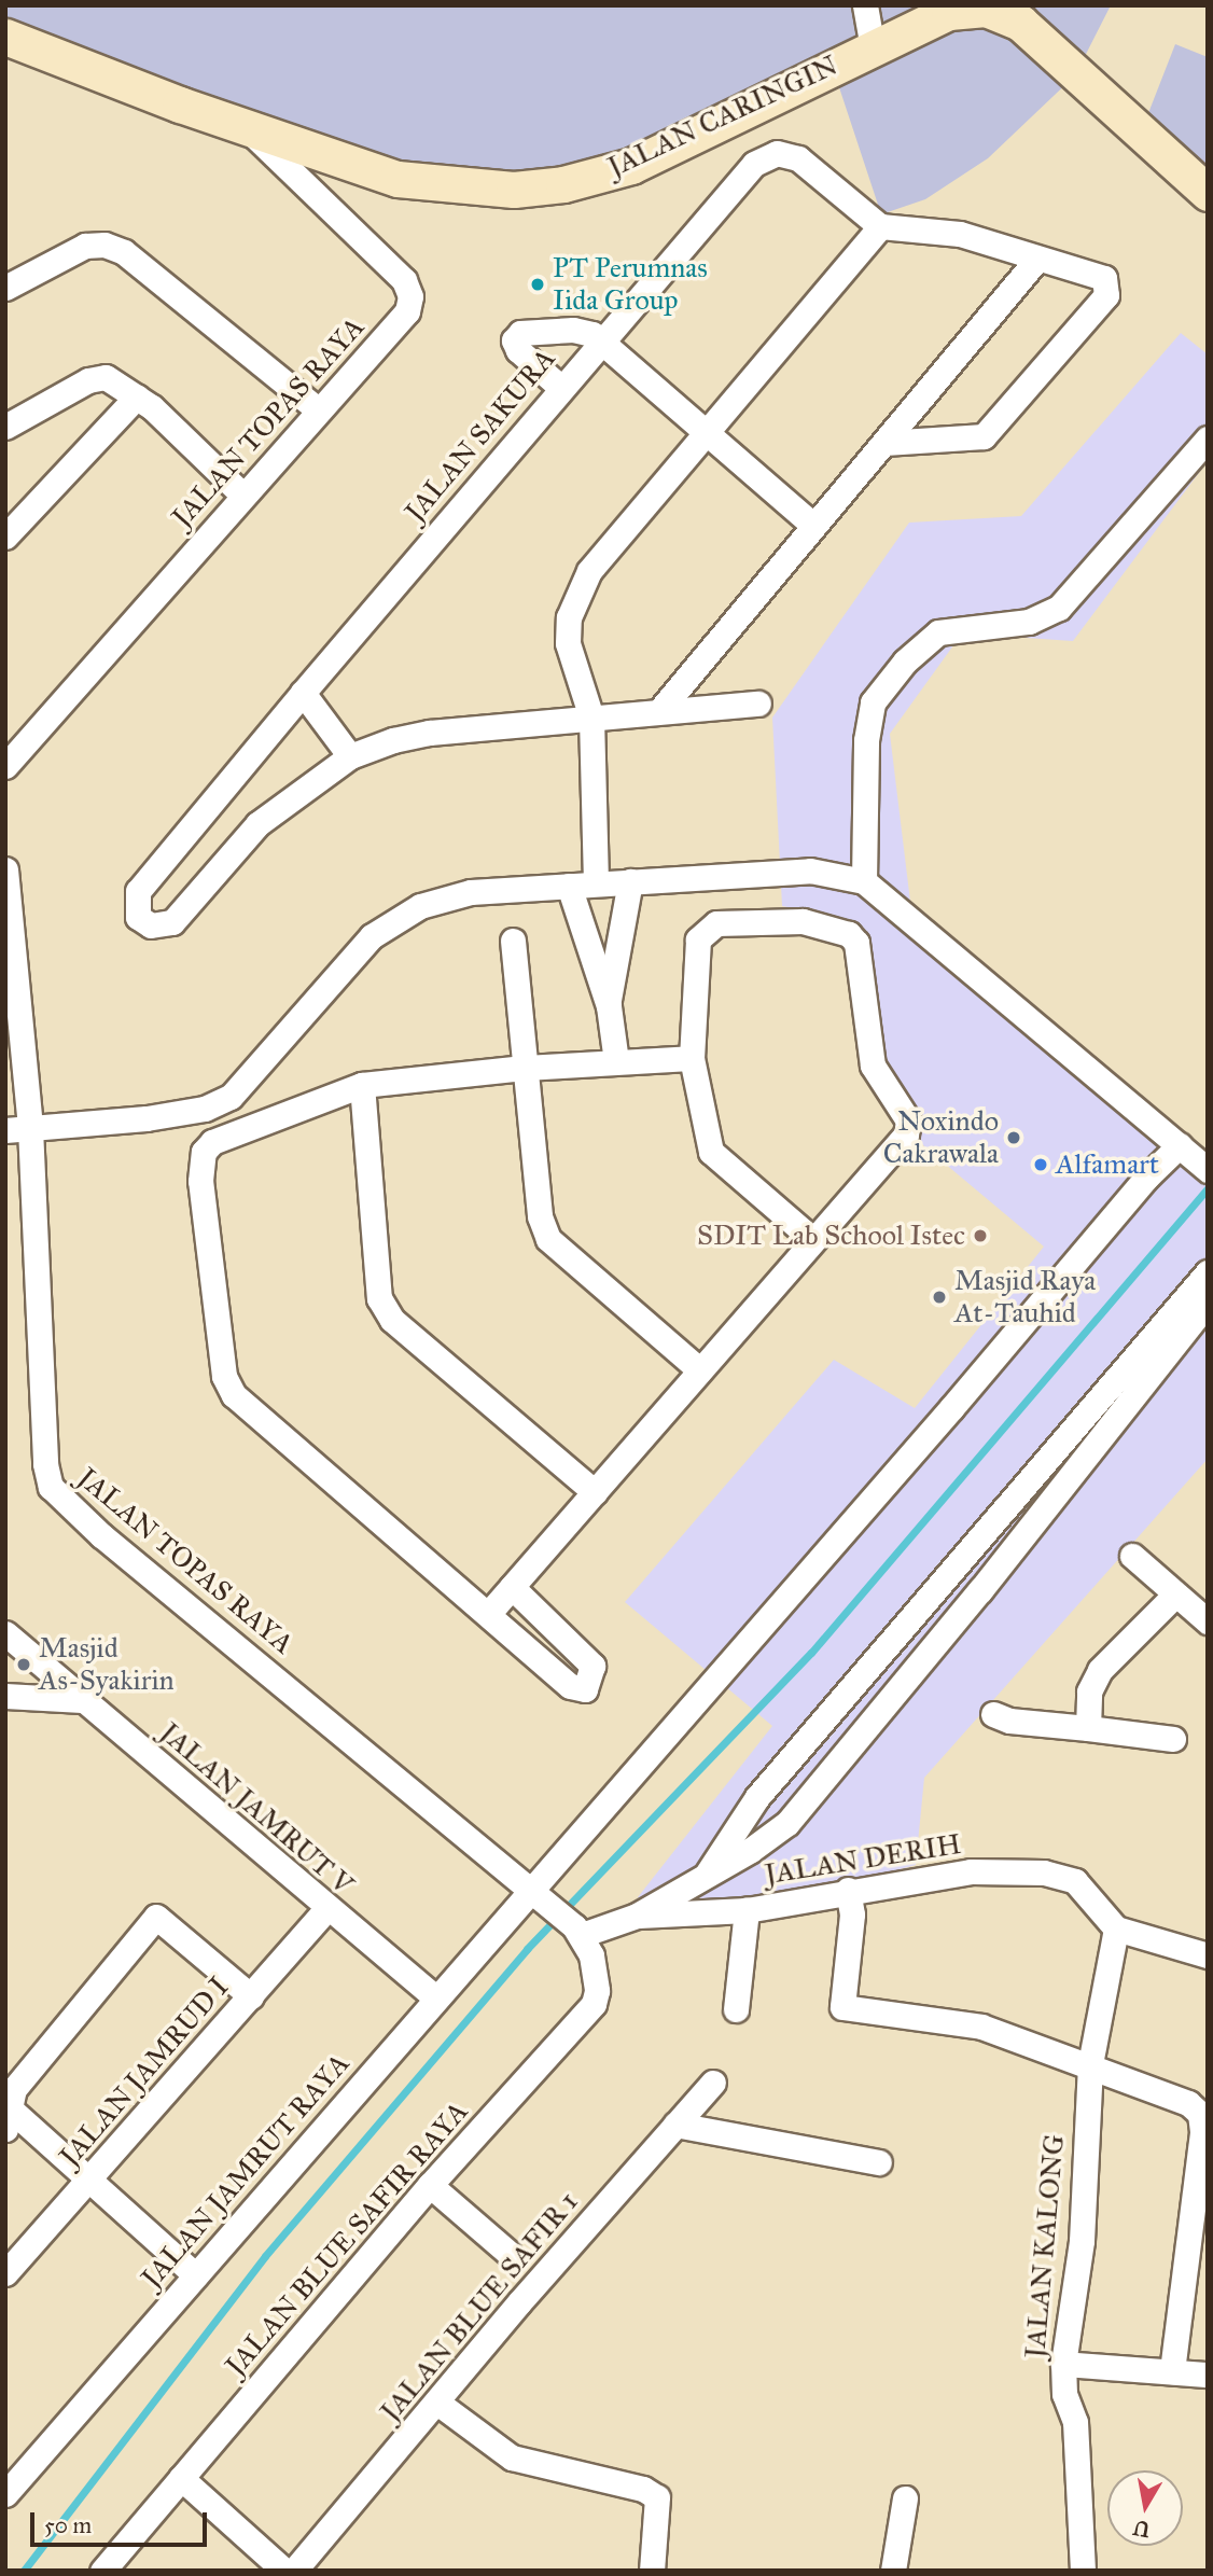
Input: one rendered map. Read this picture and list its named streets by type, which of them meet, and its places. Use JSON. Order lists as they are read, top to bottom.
{
  "streets": {
    "main road": ["JALAN CARINGIN"],
    "street": [
      "JALAN TOPAS RAYA",
      "JALAN SAKURA",
      "JALAN JAMRUT V",
      "JALAN DERIH",
      "JALAN JAMRUD I",
      "JALAN JAMRUT RAYA",
      "JALAN BLUE SAFIR RAYA",
      "JALAN KALONG",
      "JALAN BLUE SAFIR 1"
    ]
  },
  "crossings": [
    ["JALAN CARINGIN", "JALAN TOPAS RAYA"],
    ["JALAN TOPAS RAYA", "JALAN JAMRUT RAYA"],
    ["JALAN TOPAS RAYA", "JALAN BLUE SAFIR RAYA"],
    ["JALAN JAMRUT V", "JALAN JAMRUD I"],
    ["JALAN JAMRUT V", "JALAN JAMRUT RAYA"],
    ["JALAN DERIH", "JALAN KALONG"]
  ],
  "places": [
    "PT Perumnas Iida Group",
    "Noxindo Cakrawala",
    "Alfamart",
    "SDIT Lab School Istec",
    "Masjid Raya At-Tauhid",
    "Masjid As-Syakirin"
  ],
  "scale_bar": "50 m",
  "north": "bottom"
}
